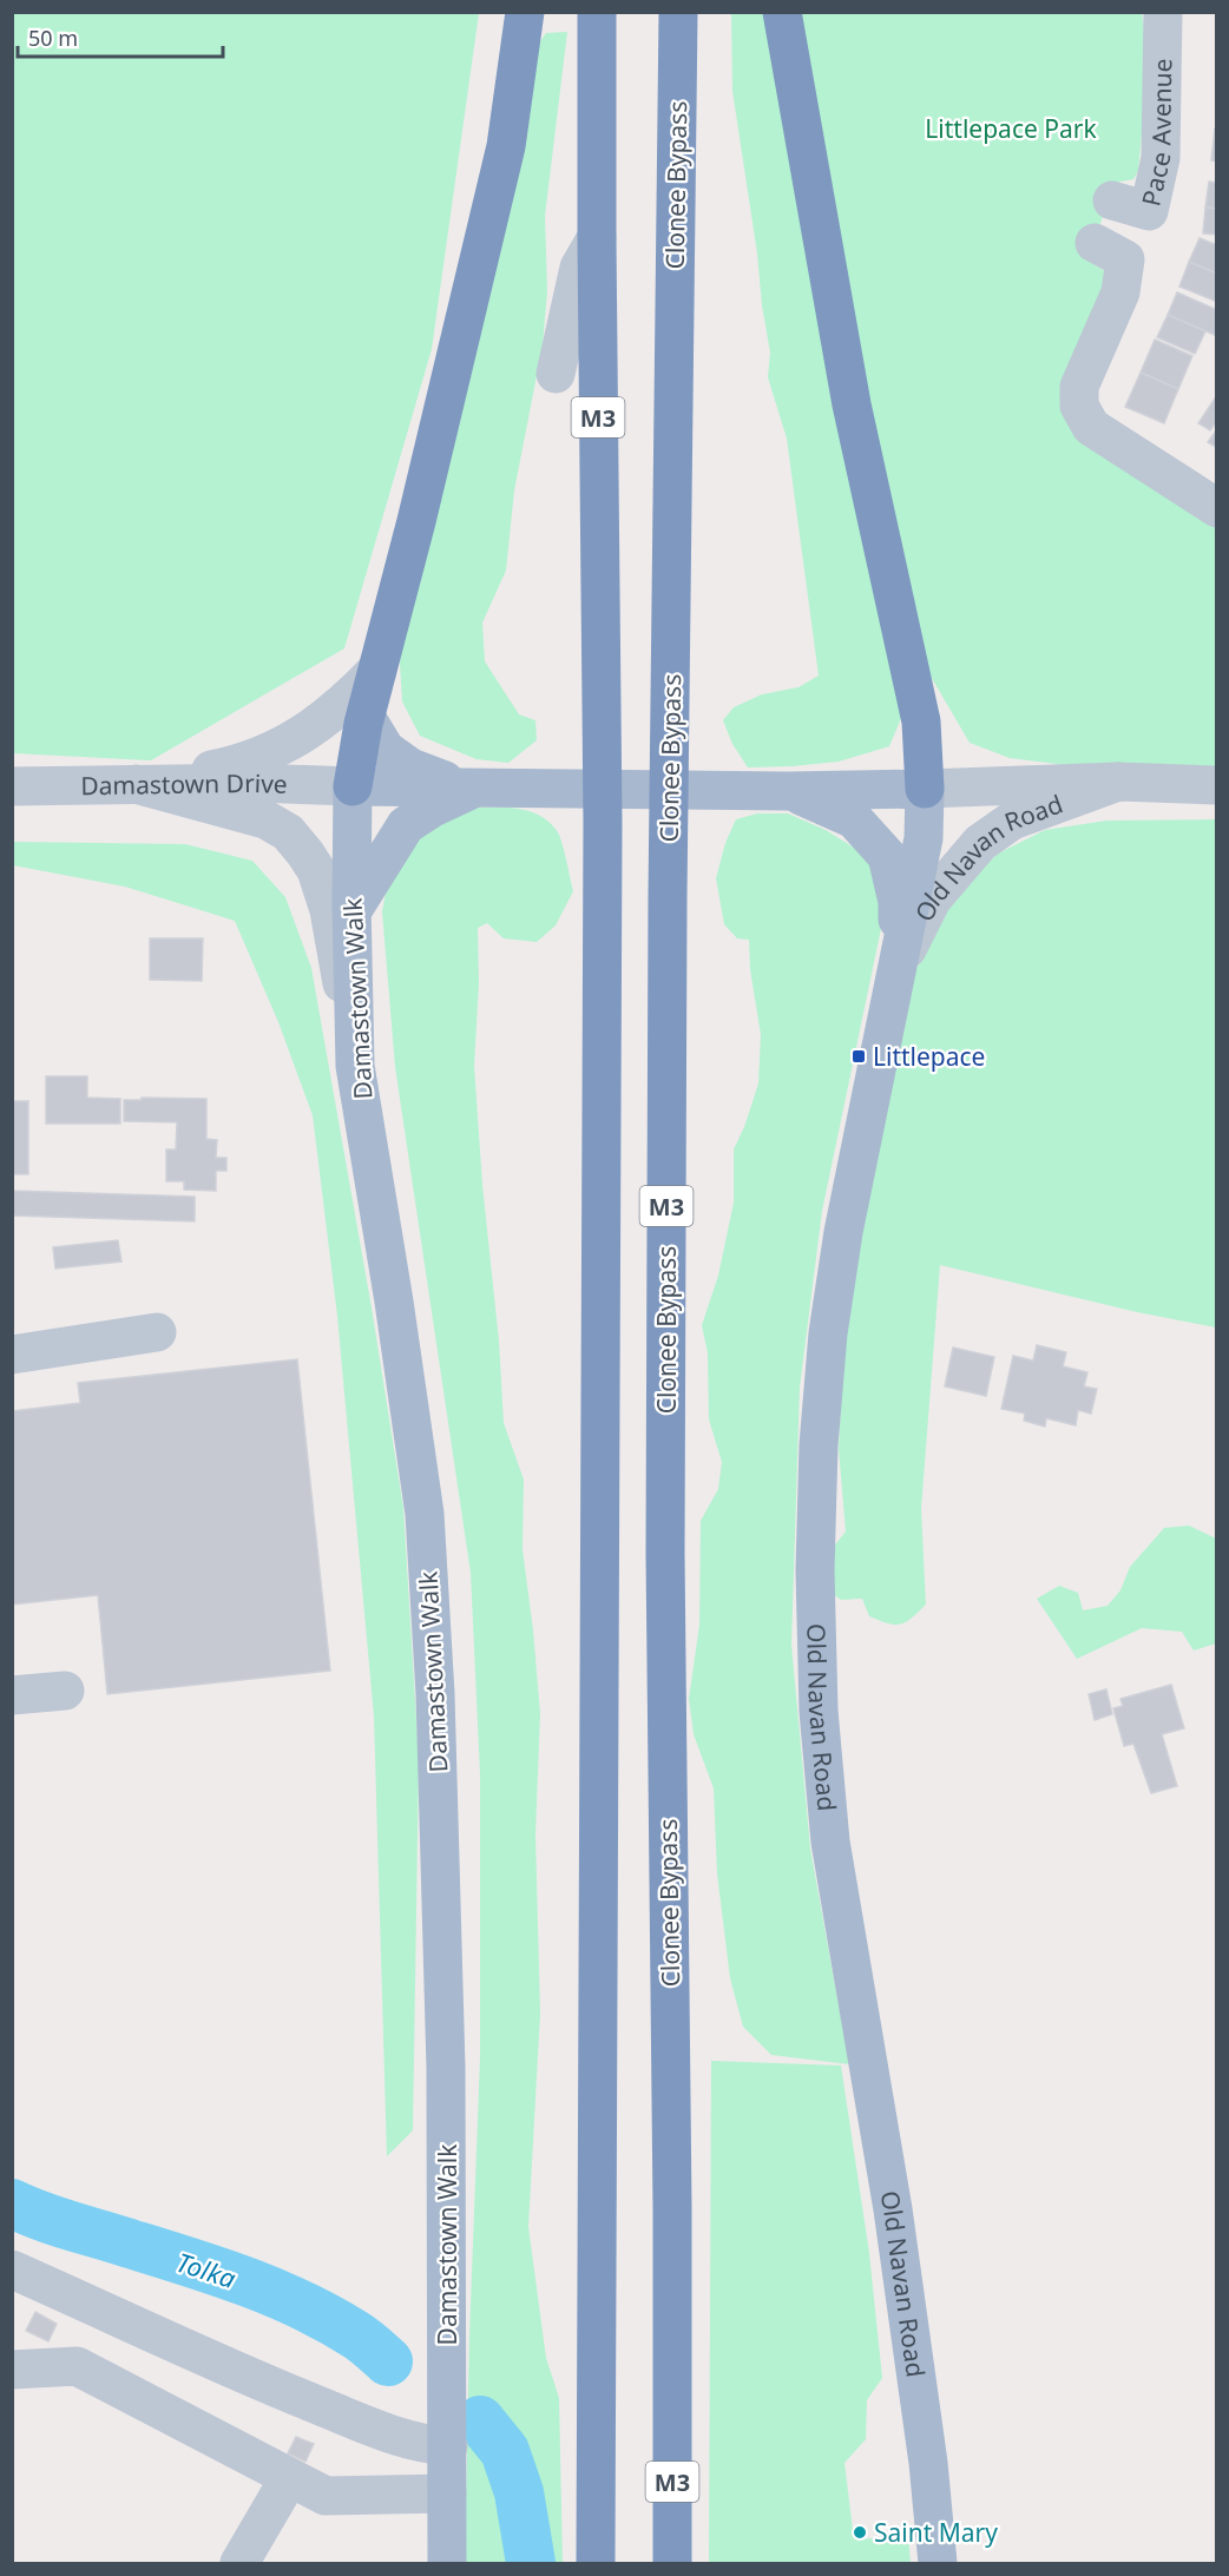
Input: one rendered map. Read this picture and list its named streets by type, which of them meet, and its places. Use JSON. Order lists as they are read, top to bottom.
{
  "streets": {
    "highway": ["Clonee Bypass", "M3"],
    "main road": ["Old Navan Road", "Damastown Walk"],
    "street": ["Pace Avenue", "Damastown Drive"]
  },
  "crossings": [
    ["Damastown Drive", "Damastown Walk"]
  ],
  "water": ["Tolka"],
  "parks": ["Littlepace Park"],
  "places": {
    "transit": ["Littlepace"],
    "other": ["Saint Mary"]
  },
  "scale_bar": "50 m"
}
